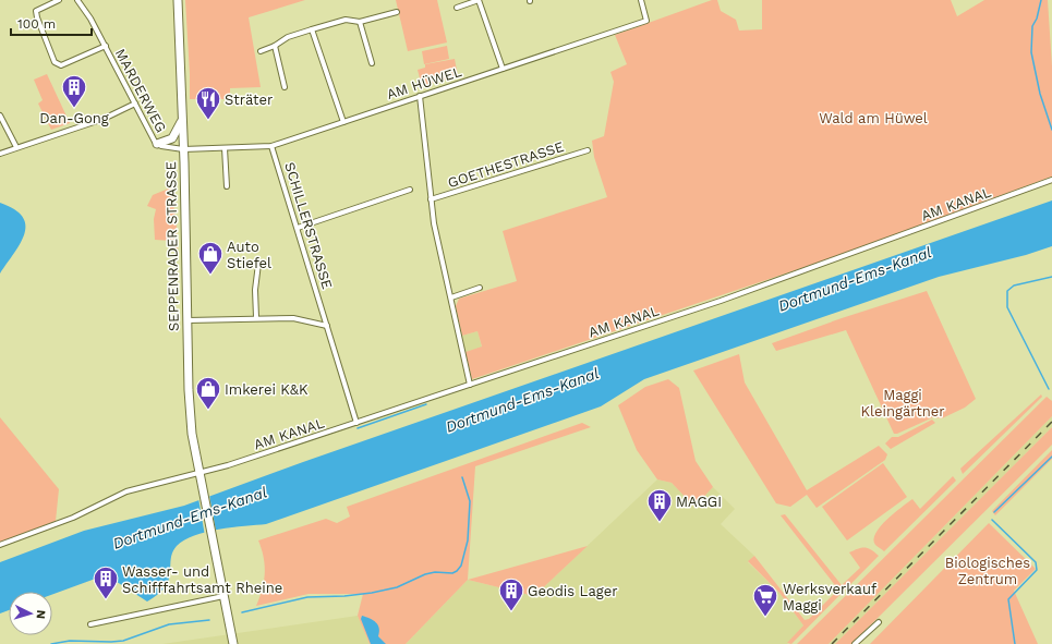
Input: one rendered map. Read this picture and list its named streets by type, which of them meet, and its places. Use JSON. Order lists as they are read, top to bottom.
{
  "streets": {
    "main road": ["SEPPENRADER STRASSE"],
    "street": [
      "AM HÜWEL",
      "MARDERWEG",
      "GOETHESTRASSE",
      "AM KANAL",
      "SCHILLERSTRASSE"
    ]
  },
  "crossings": [
    ["AM HÜWEL", "MARDERWEG"],
    ["AM HÜWEL", "SCHILLERSTRASSE"],
    ["AM HÜWEL", "SEPPENRADER STRASSE"],
    ["MARDERWEG", "SEPPENRADER STRASSE"],
    ["AM KANAL", "SEPPENRADER STRASSE"]
  ],
  "water": ["Dortmund-Ems-Kanal"],
  "parks": ["Wald am Hüwel", "Maggi Kleingärtner", "Biologisches Zentrum"],
  "places": {
    "building": [
      "Dan-Gong",
      "MAGGI",
      "Wasser- und Schifffahrtsamt Rheine",
      "Geodis Lager"
    ],
    "restaurant": ["Sträter"],
    "shop": ["Auto Stiefel", "Imkerei K&K"],
    "supermarket": ["Werksverkauf Maggi"]
  },
  "scale_bar": "100 m",
  "north": "right"
}
